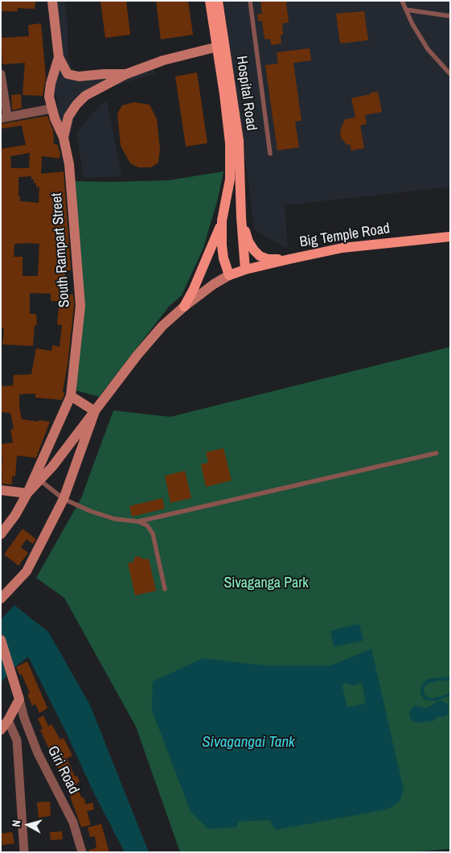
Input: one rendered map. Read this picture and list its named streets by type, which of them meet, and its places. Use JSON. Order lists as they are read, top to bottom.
{
  "streets": {
    "main road": ["Hospital Road", "Big Temple Road"],
    "street": ["South Rampart Street", "Giri Road"]
  },
  "water": ["Sivagangai Tank"],
  "parks": ["Sivaganga Park"],
  "north": "left"
}
